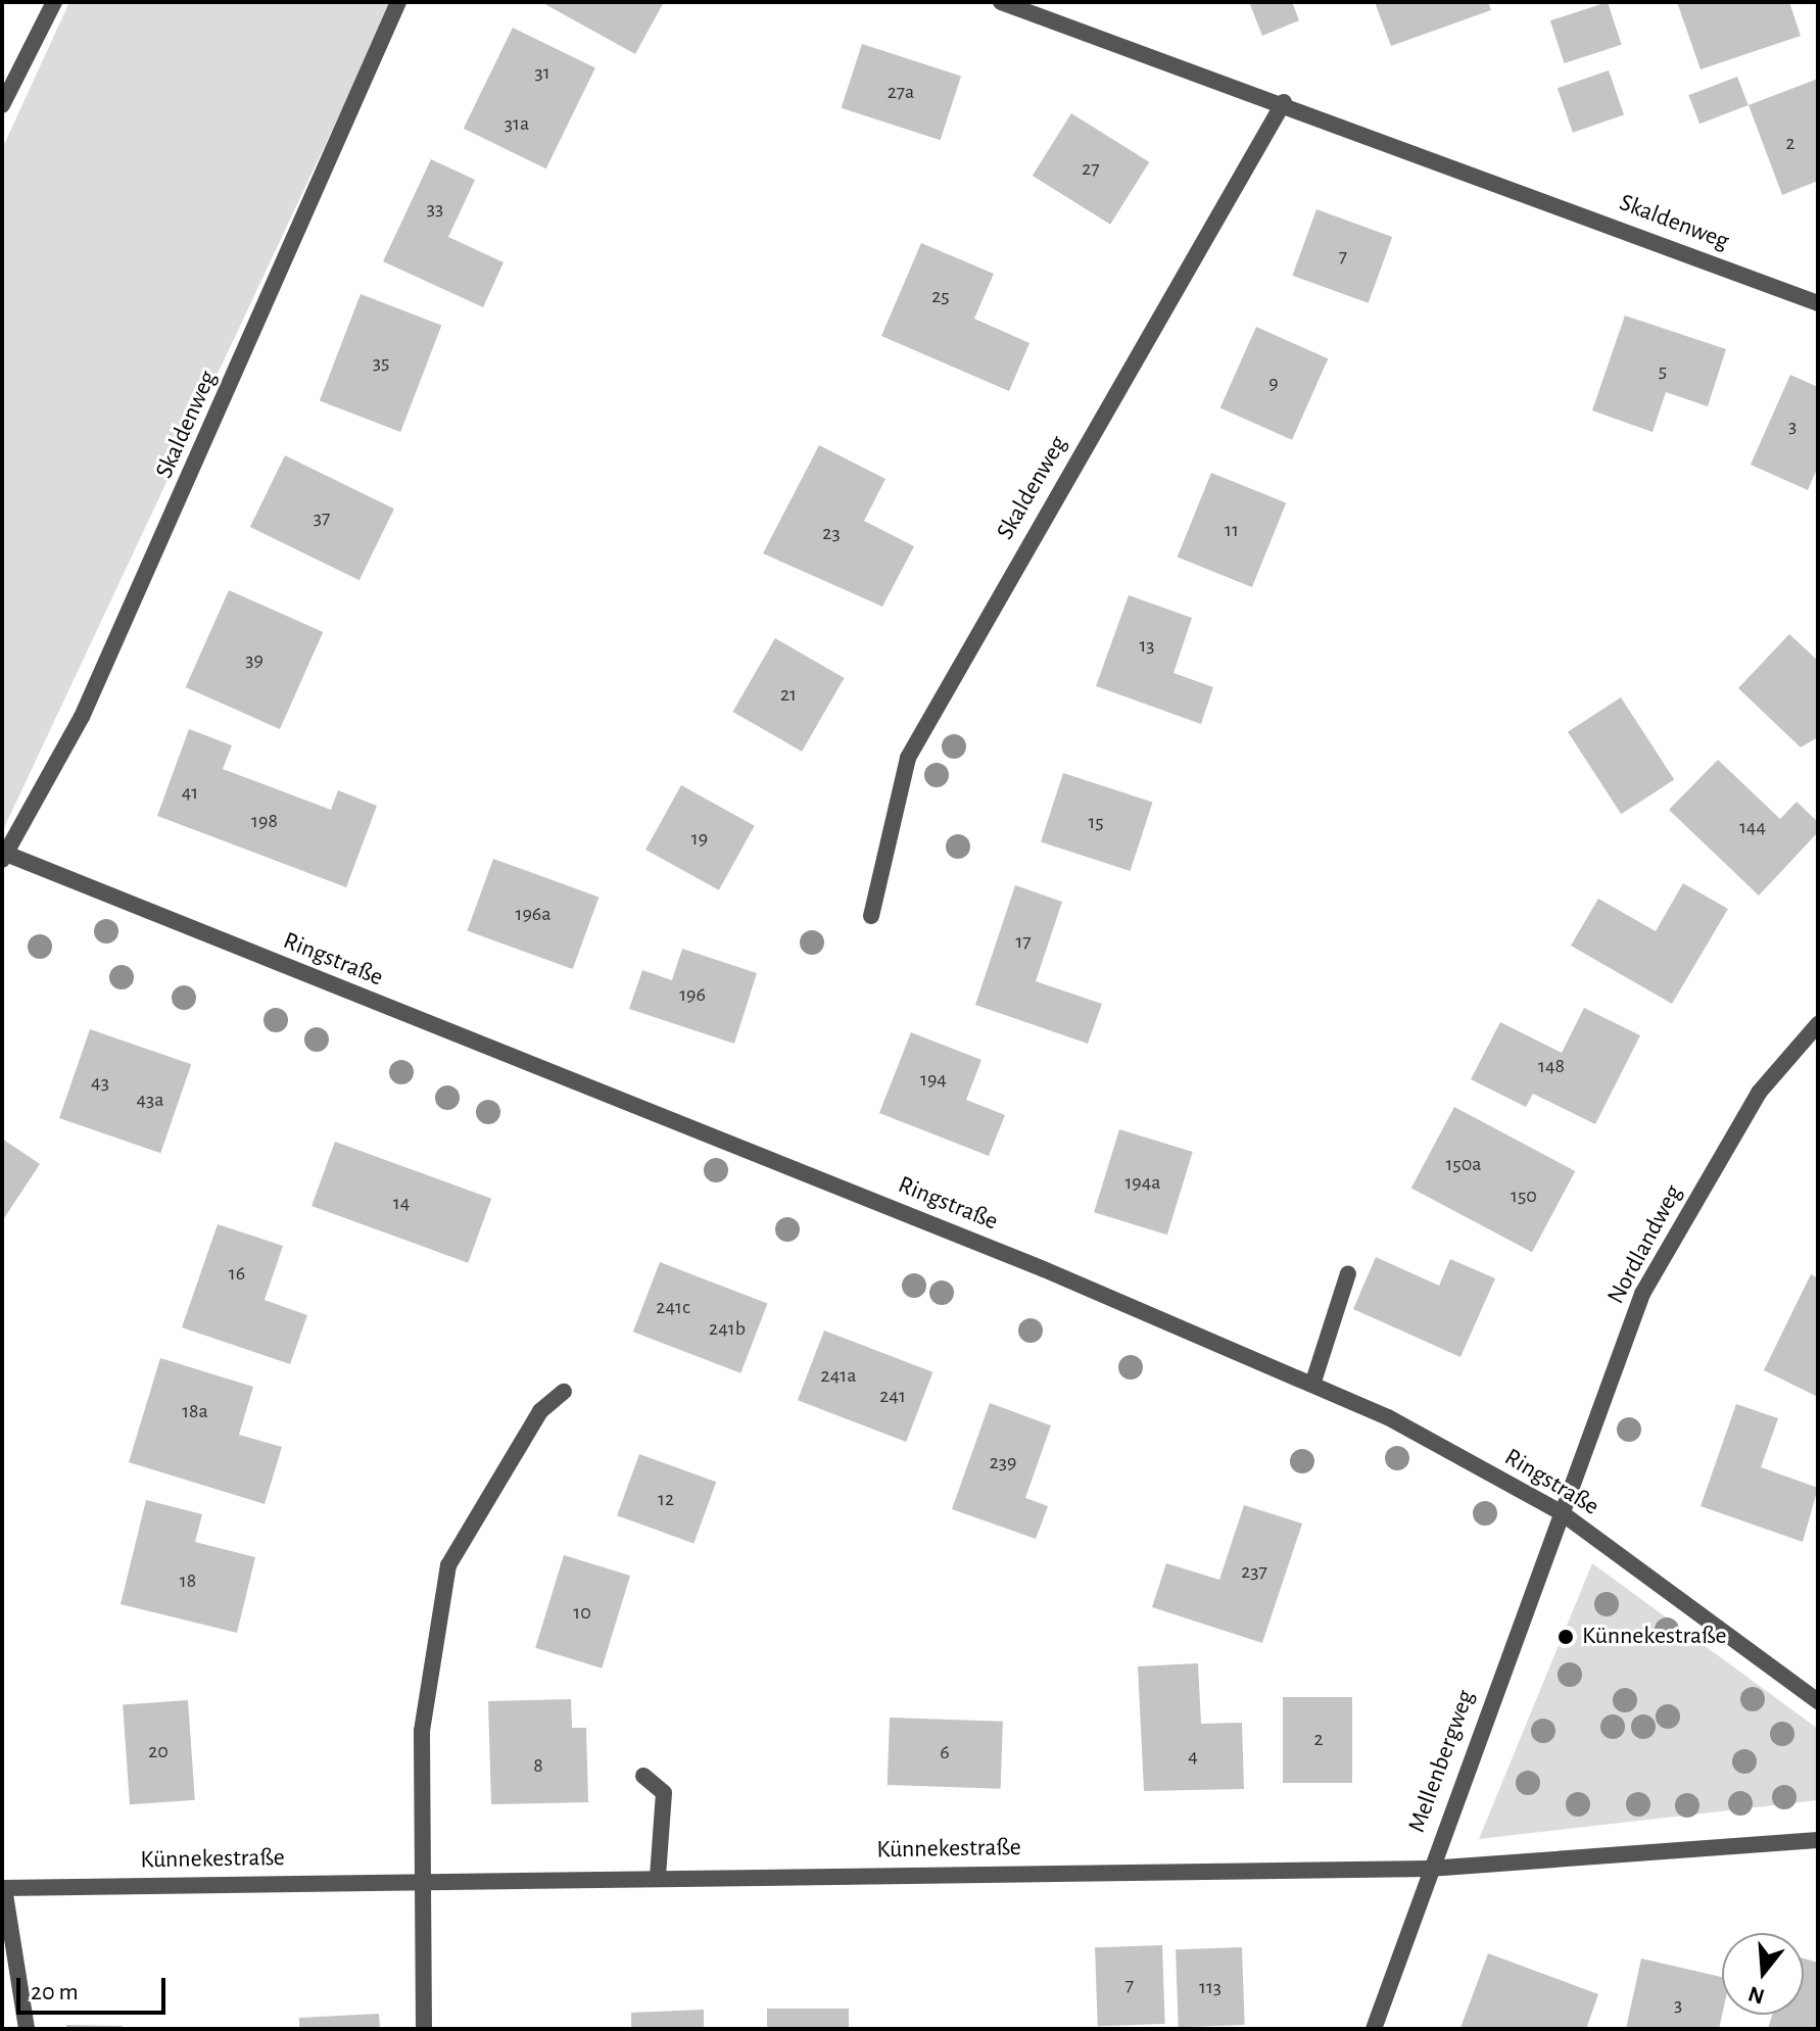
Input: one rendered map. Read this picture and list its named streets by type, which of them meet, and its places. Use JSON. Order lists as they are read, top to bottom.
{
  "streets": {
    "street": [
      "Skaldenweg",
      "Ringstraße",
      "Nordlandweg",
      "Mellenbergweg",
      "Künnekestraße"
    ]
  },
  "crossings": [
    ["Skaldenweg", "Ringstraße"],
    ["Ringstraße", "Nordlandweg"],
    ["Ringstraße", "Mellenbergweg"],
    ["Nordlandweg", "Mellenbergweg"],
    ["Mellenbergweg", "Künnekestraße"]
  ],
  "places": ["Künnekestraße"],
  "house_numbers": [
    "31",
    "27a",
    "31a",
    "2",
    "27",
    "33",
    "7",
    "25",
    "35",
    "5",
    "9",
    "3",
    "37",
    "11",
    "23",
    "13",
    "39",
    "21",
    "41",
    "198",
    "15",
    "144",
    "19",
    "196a",
    "17",
    "196",
    "148",
    "194",
    "43",
    "43a",
    "150a",
    "194a",
    "150",
    "14",
    "16",
    "241c",
    "241b",
    "241a",
    "241",
    "18a",
    "239",
    "12",
    "237",
    "18",
    "10",
    "2",
    "20",
    "6",
    "4",
    "8",
    "7",
    "113",
    "3"
  ],
  "scale_bar": "20 m",
  "north": "bottom"
}
